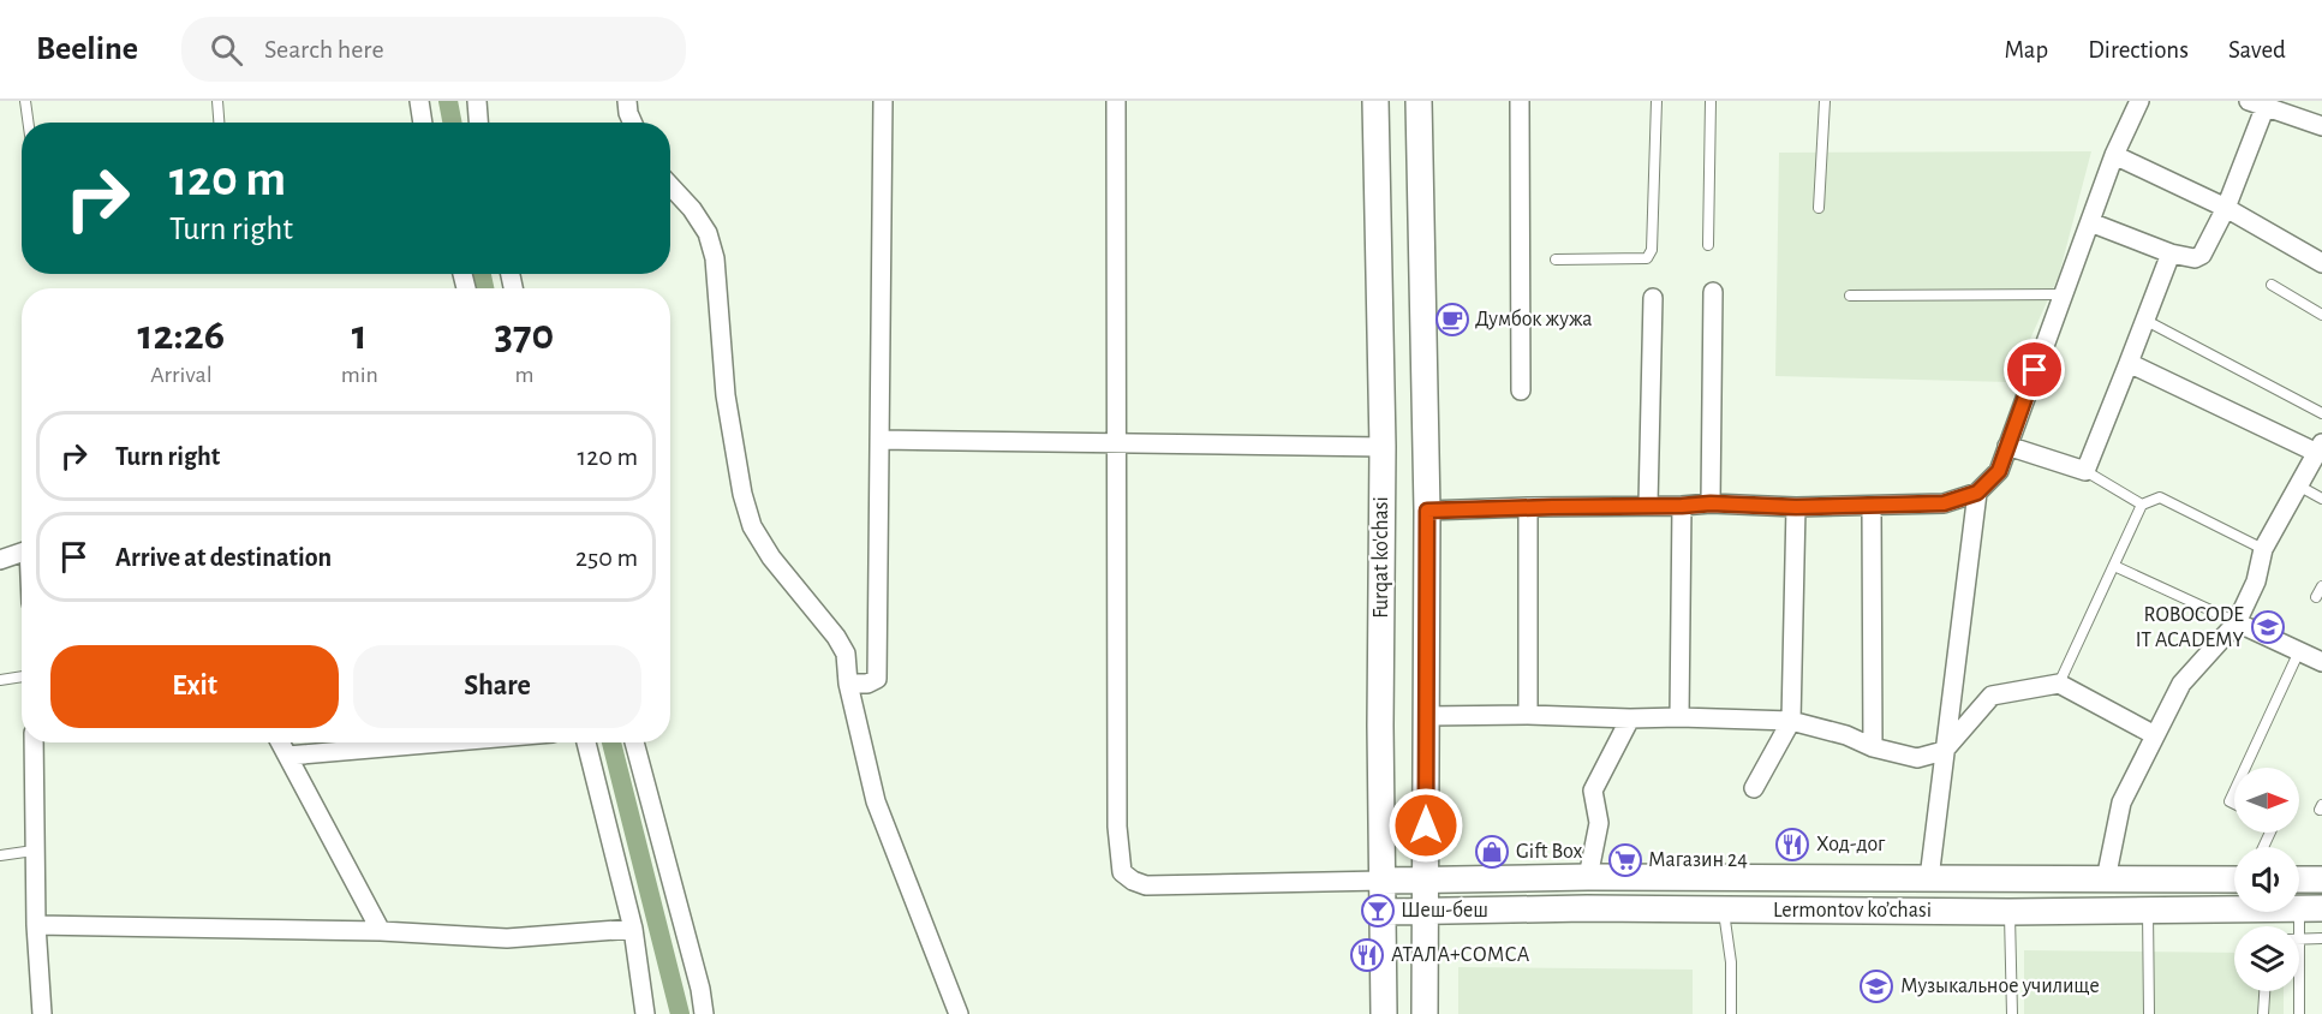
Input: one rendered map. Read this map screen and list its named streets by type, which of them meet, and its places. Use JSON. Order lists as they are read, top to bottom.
{
  "streets": {
    "main road": ["Furqat ko'chasi", "Lermontov ko’chasi"]
  },
  "crossings": [
    ["Furqat ko'chasi", "Lermontov ko’chasi"]
  ],
  "places": {
    "cafe": ["Думбок жужа"],
    "school or university": ["ROBOCODE IT ACADEMY", "Музыкальное училище"],
    "restaurant": ["Ход-дог", "АТАЛА+СОМСА"],
    "shop": ["Gift Box"],
    "supermarket": ["Магазин 24"],
    "bar": ["Шеш-беш"]
  },
  "north": "right",
  "page": {
    "header": "Beeline",
    "search": "Search here",
    "nav": ["Map", "Directions", "Saved"],
    "turn": ["120 m", "Turn right"],
    "eta": [
      "12:26",
      "Arrival",
      "1",
      "min",
      "370",
      "m"
    ],
    "list": [
      {
        "name": "Turn right",
        "value": "120 m"
      },
      {
        "name": "Arrive at destination",
        "value": "250 m"
      }
    ],
    "buttons": ["Exit", "Share"]
  }
}
